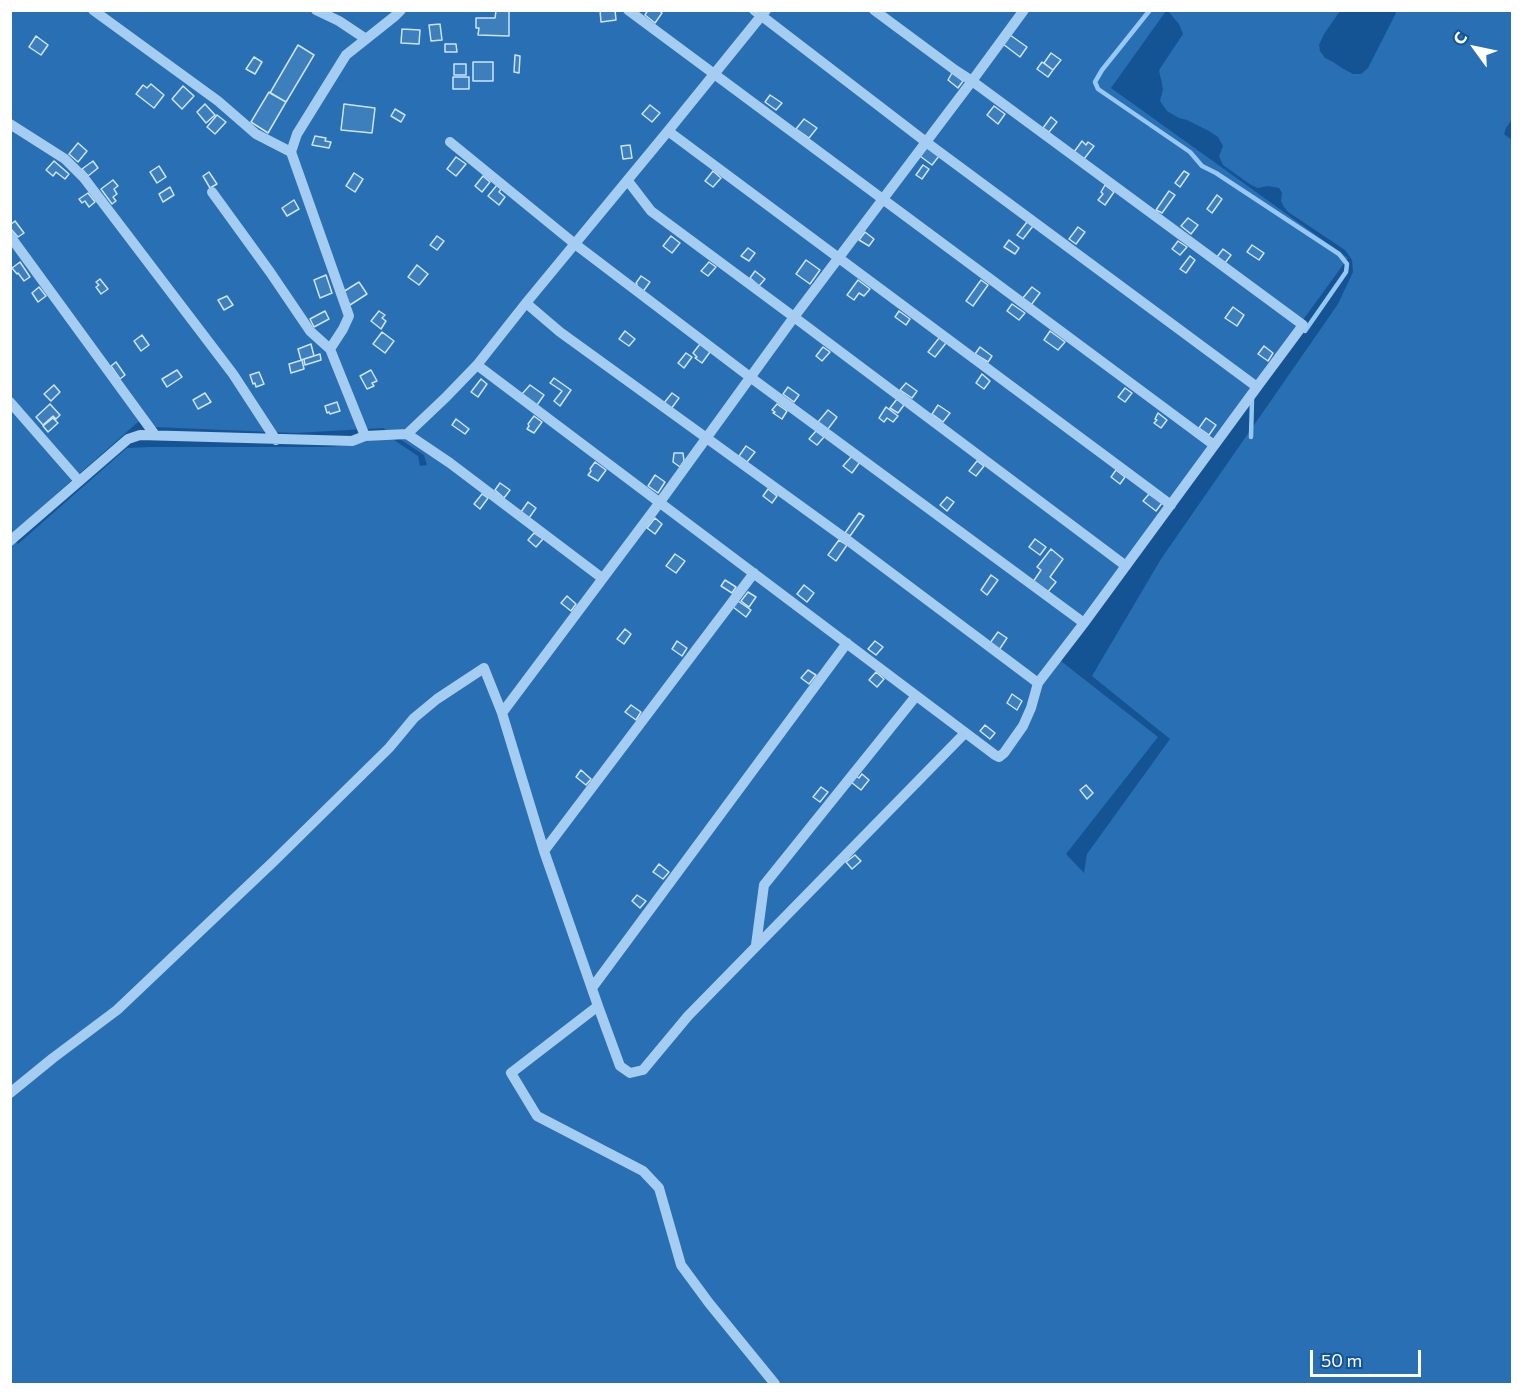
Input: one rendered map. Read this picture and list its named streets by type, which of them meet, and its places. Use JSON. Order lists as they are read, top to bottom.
{
  "scale_bar": "50 m",
  "north": "top left"
}
